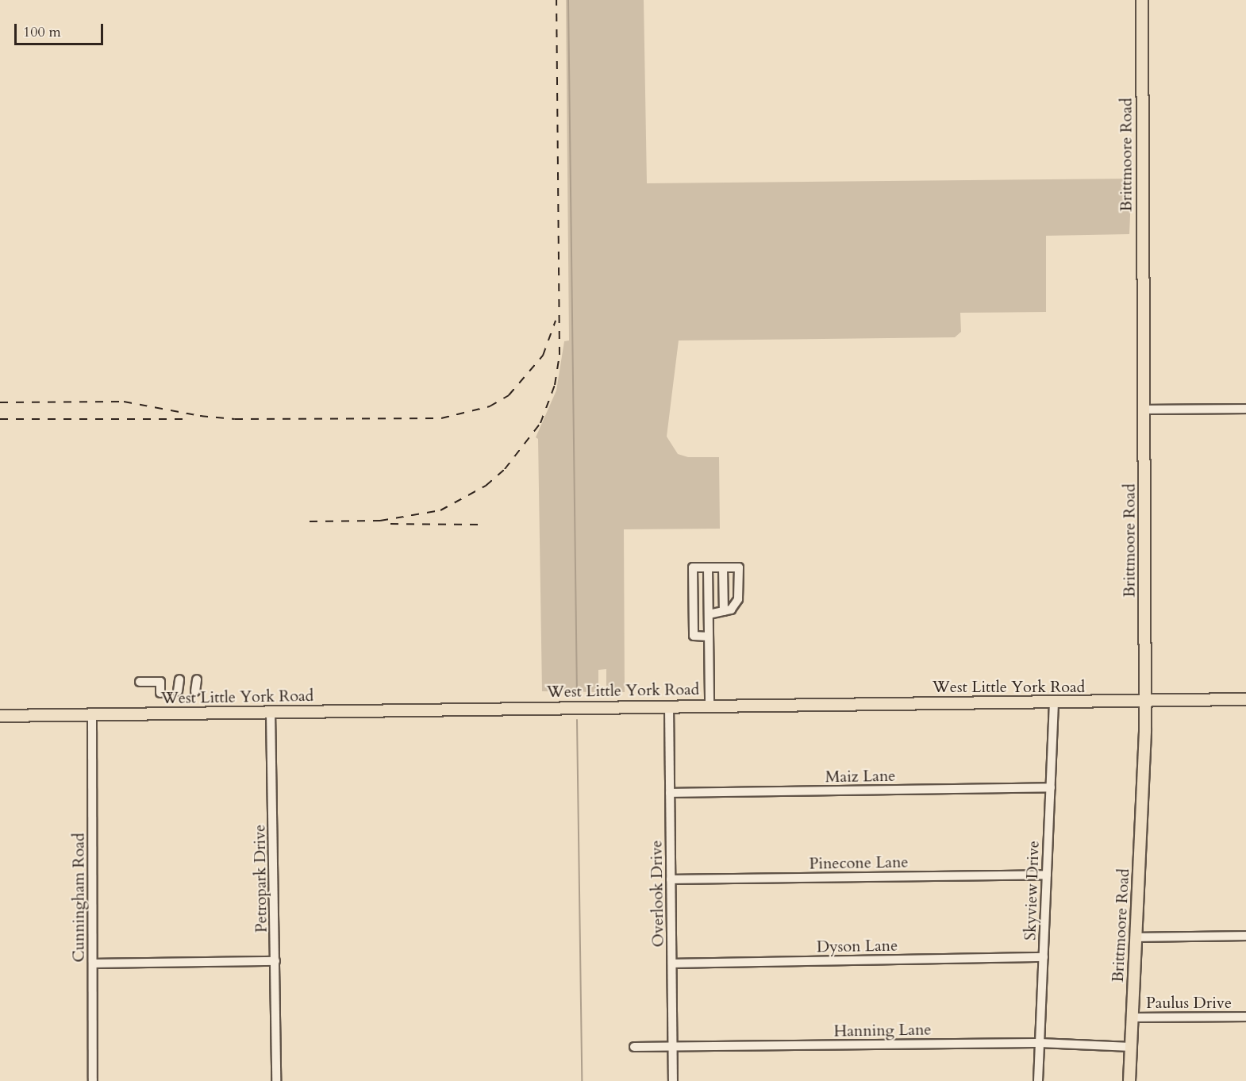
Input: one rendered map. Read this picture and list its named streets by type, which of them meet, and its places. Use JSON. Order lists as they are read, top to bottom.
{
  "streets": {
    "main road": ["Brittmoore Road", "West Little York Road"],
    "street": [
      "Maiz Lane",
      "Pinecone Lane",
      "Petropark Drive",
      "Skyview Drive",
      "Overlook Drive",
      "Cunningham Road",
      "Dyson Lane",
      "Paulus Drive",
      "Hanning Lane"
    ]
  },
  "crossings": [
    ["Brittmoore Road", "West Little York Road"],
    ["Brittmoore Road", "Paulus Drive"],
    ["Brittmoore Road", "Hanning Lane"],
    ["West Little York Road", "Petropark Drive"],
    ["West Little York Road", "Skyview Drive"],
    ["West Little York Road", "Overlook Drive"],
    ["West Little York Road", "Cunningham Road"],
    ["Maiz Lane", "Skyview Drive"],
    ["Maiz Lane", "Overlook Drive"],
    ["Pinecone Lane", "Skyview Drive"],
    ["Pinecone Lane", "Overlook Drive"],
    ["Skyview Drive", "Dyson Lane"],
    ["Skyview Drive", "Hanning Lane"],
    ["Overlook Drive", "Dyson Lane"],
    ["Overlook Drive", "Hanning Lane"]
  ],
  "scale_bar": "100 m"
}
